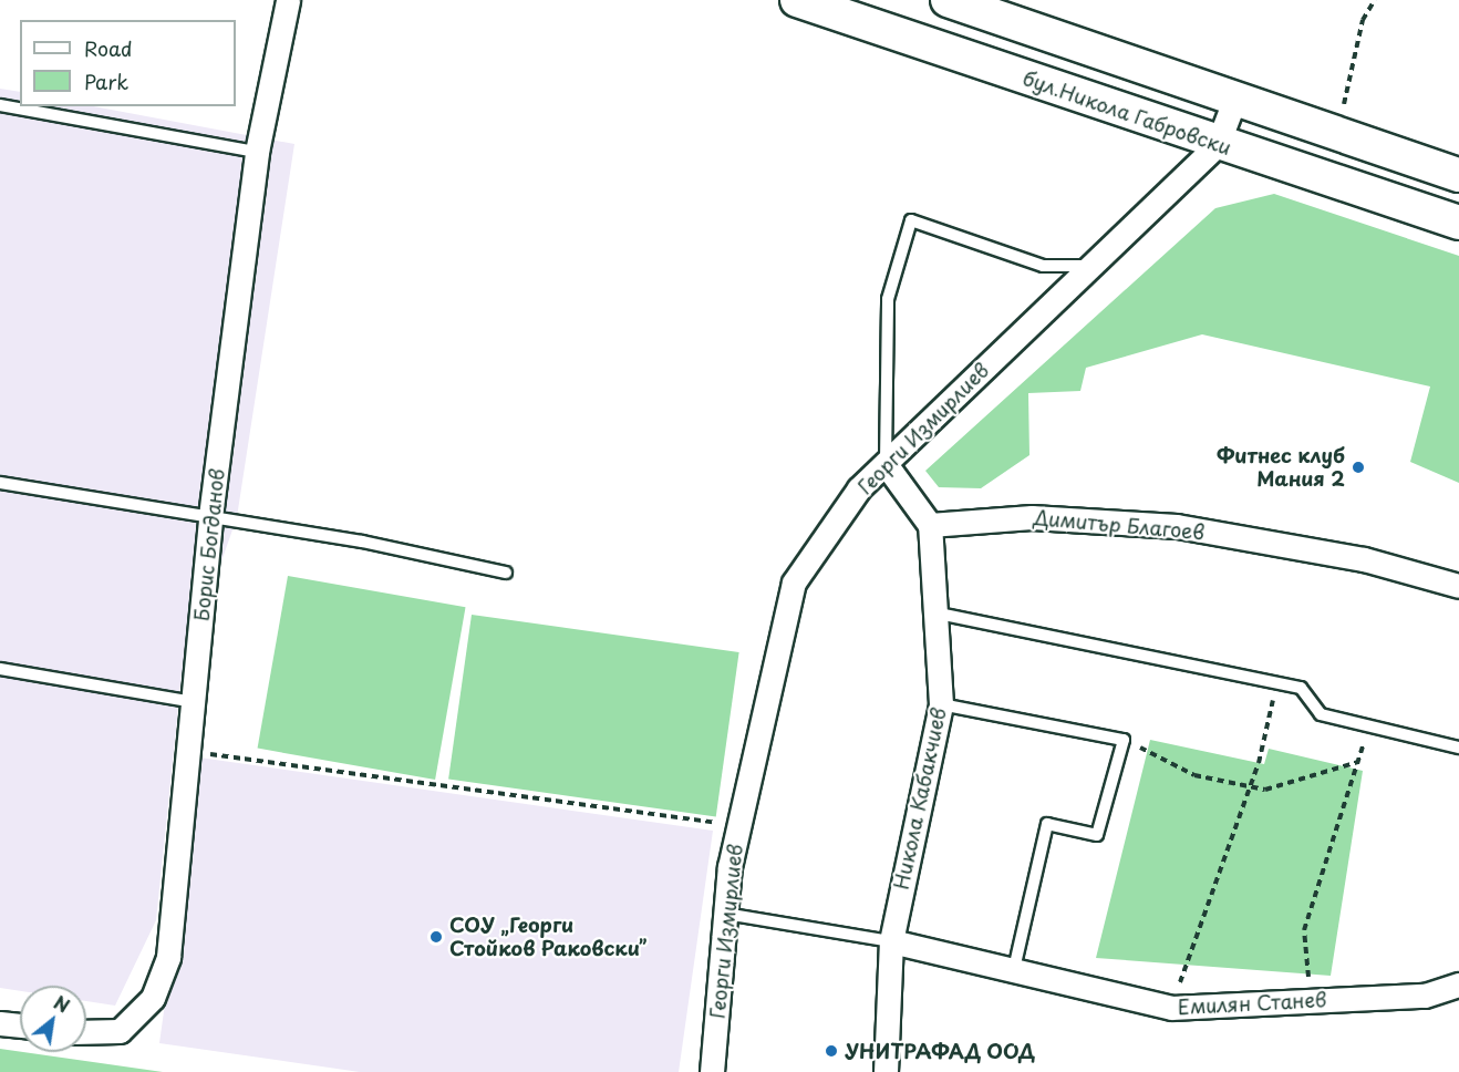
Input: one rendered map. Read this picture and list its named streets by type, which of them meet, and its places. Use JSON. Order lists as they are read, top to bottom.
{
  "streets": {
    "street": [
      "бул.Никола Габровски",
      "Георги Измирлиев",
      "Димитър Благоев",
      "Борис Богданов",
      "Никола Кабакчиев",
      "Емилян Станев"
    ]
  },
  "crossings": [
    ["бул.Никола Габровски", "Георги Измирлиев"],
    ["Димитър Благоев", "Никола Кабакчиев"],
    ["Никола Кабакчиев", "Емилян Станев"]
  ],
  "places": ["Фитнес клуб Мания 2", "СОУ „Георги Стойков Раковски”", "УНИТРАФАД ООД"],
  "legend": ["Road", "Park"],
  "north": "top right"
}
